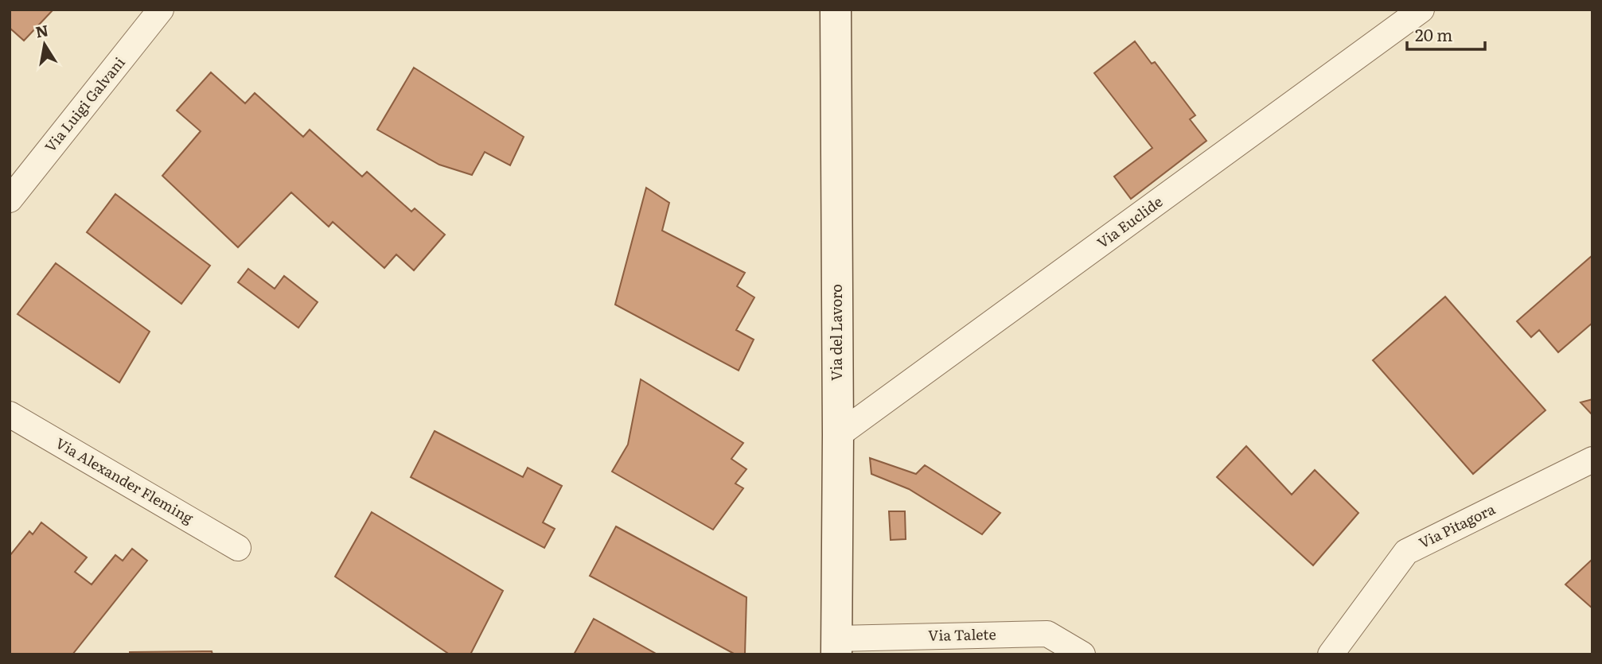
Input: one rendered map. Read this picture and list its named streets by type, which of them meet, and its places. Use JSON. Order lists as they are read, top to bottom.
{
  "streets": {
    "main road": ["Via del Lavoro"],
    "street": [
      "Via Luigi Galvani",
      "Via Euclide",
      "Via Alexander Fleming",
      "Via Pitagora",
      "Via Talete"
    ]
  },
  "crossings": [
    ["Via Euclide", "Via del Lavoro"],
    ["Via del Lavoro", "Via Talete"]
  ],
  "scale_bar": "20 m",
  "north": "top"
}
